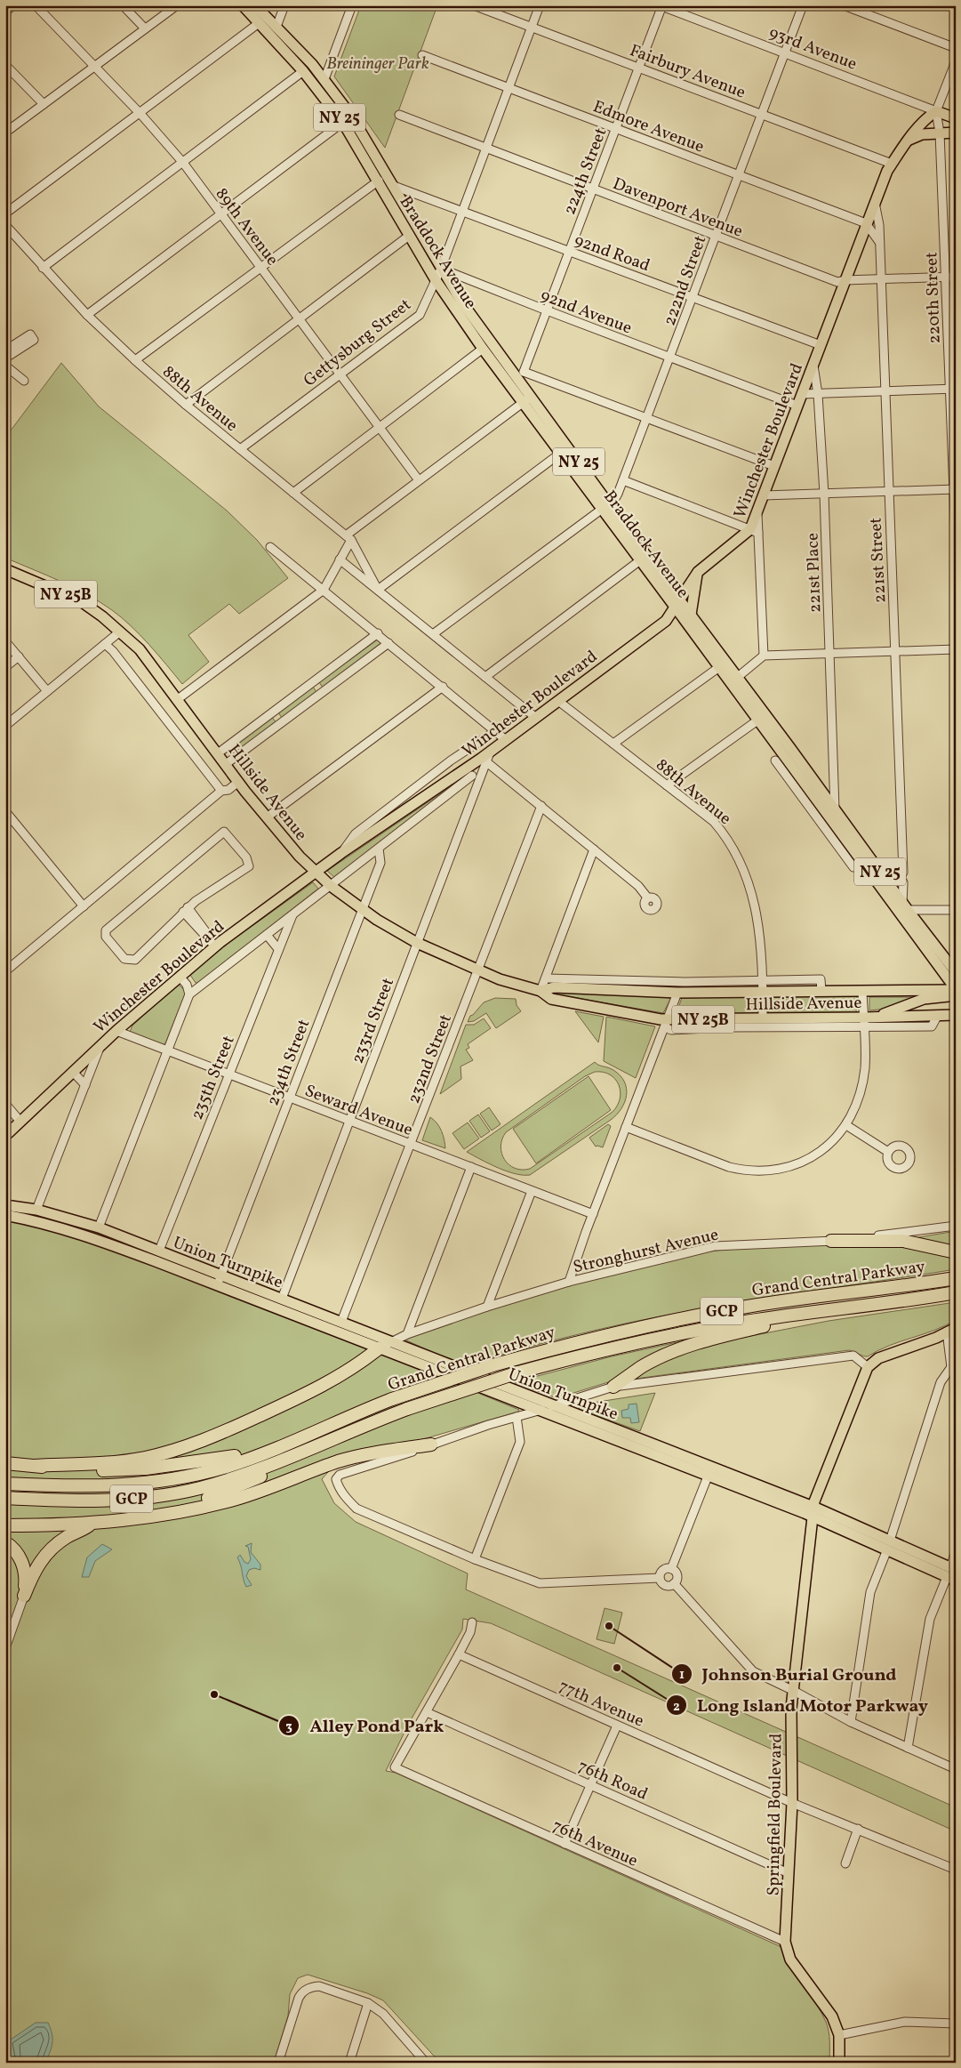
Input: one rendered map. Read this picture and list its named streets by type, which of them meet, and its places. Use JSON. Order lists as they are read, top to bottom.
{
  "streets": {
    "highway": ["Grand Central Parkway", "GCP"],
    "main road": [
      "93rd Avenue",
      "NY 25",
      "Braddock Avenue",
      "Winchester Boulevard",
      "NY 25B",
      "Hillside Avenue",
      "Union Turnpike",
      "Springfield Boulevard"
    ],
    "street": [
      "Fairbury Avenue",
      "Edmore Avenue",
      "224th Street",
      "Davenport Avenue",
      "89th Avenue",
      "92nd Road",
      "222nd Street",
      "220th Street",
      "92nd Avenue",
      "Gettysburg Street",
      "88th Avenue",
      "221st Street",
      "221st Place",
      "233rd Street",
      "232nd Street",
      "234th Street",
      "235th Street",
      "Seward Avenue",
      "Stronghurst Avenue",
      "77th Avenue",
      "76th Road",
      "76th Avenue"
    ]
  },
  "crossings": [
    ["93rd Avenue", "224th Street"],
    ["93rd Avenue", "222nd Street"],
    ["93rd Avenue", "220th Street"],
    ["93rd Avenue", "Winchester Boulevard"],
    ["Fairbury Avenue", "224th Street"],
    ["Fairbury Avenue", "222nd Street"],
    ["Fairbury Avenue", "Gettysburg Street"],
    ["Fairbury Avenue", "Winchester Boulevard"],
    ["Edmore Avenue", "224th Street"],
    ["Edmore Avenue", "222nd Street"],
    ["Edmore Avenue", "Gettysburg Street"],
    ["Edmore Avenue", "Winchester Boulevard"],
    ["224th Street", "Davenport Avenue"],
    ["224th Street", "Braddock Avenue"],
    ["224th Street", "92nd Road"],
    ["224th Street", "92nd Avenue"],
    ["Davenport Avenue", "222nd Street"],
    ["Davenport Avenue", "220th Street"],
    ["Davenport Avenue", "Gettysburg Street"],
    ["Davenport Avenue", "Winchester Boulevard"],
    ["Davenport Avenue", "221st Street"],
    ["89th Avenue", "Gettysburg Street"],
    ["Braddock Avenue", "92nd Road"],
    ["Braddock Avenue", "222nd Street"],
    ["Braddock Avenue", "92nd Avenue"],
    ["Braddock Avenue", "Gettysburg Street"],
    ["Braddock Avenue", "Winchester Boulevard"],
    ["Braddock Avenue", "221st Street"],
    ["Braddock Avenue", "221st Place"],
    ["Braddock Avenue", "Hillside Avenue"],
    ["92nd Road", "222nd Street"],
    ["92nd Road", "Gettysburg Street"],
    ["92nd Road", "Winchester Boulevard"],
    ["222nd Street", "92nd Avenue"],
    ["222nd Street", "88th Avenue"],
    ["220th Street", "Winchester Boulevard"],
    ["92nd Avenue", "Gettysburg Street"],
    ["92nd Avenue", "Winchester Boulevard"],
    ["Gettysburg Street", "88th Avenue"],
    ["88th Avenue", "Winchester Boulevard"],
    ["88th Avenue", "Hillside Avenue"],
    ["Winchester Boulevard", "221st Street"],
    ["Winchester Boulevard", "221st Place"],
    ["Winchester Boulevard", "Hillside Avenue"],
    ["Winchester Boulevard", "233rd Street"],
    ["Winchester Boulevard", "234th Street"],
    ["Winchester Boulevard", "235th Street"],
    ["Winchester Boulevard", "Seward Avenue"],
    ["Hillside Avenue", "233rd Street"],
    ["Hillside Avenue", "232nd Street"],
    ["Hillside Avenue", "234th Street"],
    ["233rd Street", "Seward Avenue"],
    ["233rd Street", "Union Turnpike"],
    ["232nd Street", "Seward Avenue"],
    ["232nd Street", "Union Turnpike"],
    ["234th Street", "Seward Avenue"],
    ["234th Street", "Union Turnpike"],
    ["235th Street", "Seward Avenue"],
    ["235th Street", "Union Turnpike"],
    ["Stronghurst Avenue", "Union Turnpike"],
    ["Union Turnpike", "Springfield Boulevard"],
    ["Grand Central Parkway", "GCP"],
    ["77th Avenue", "Springfield Boulevard"],
    ["76th Road", "Springfield Boulevard"],
    ["76th Road", "76th Avenue"],
    ["Springfield Boulevard", "76th Avenue"]
  ],
  "parks": ["Breininger Park"],
  "places": ["Johnson Burial Ground", "Long Island Motor Parkway", "Alley Pond Park"]
}
